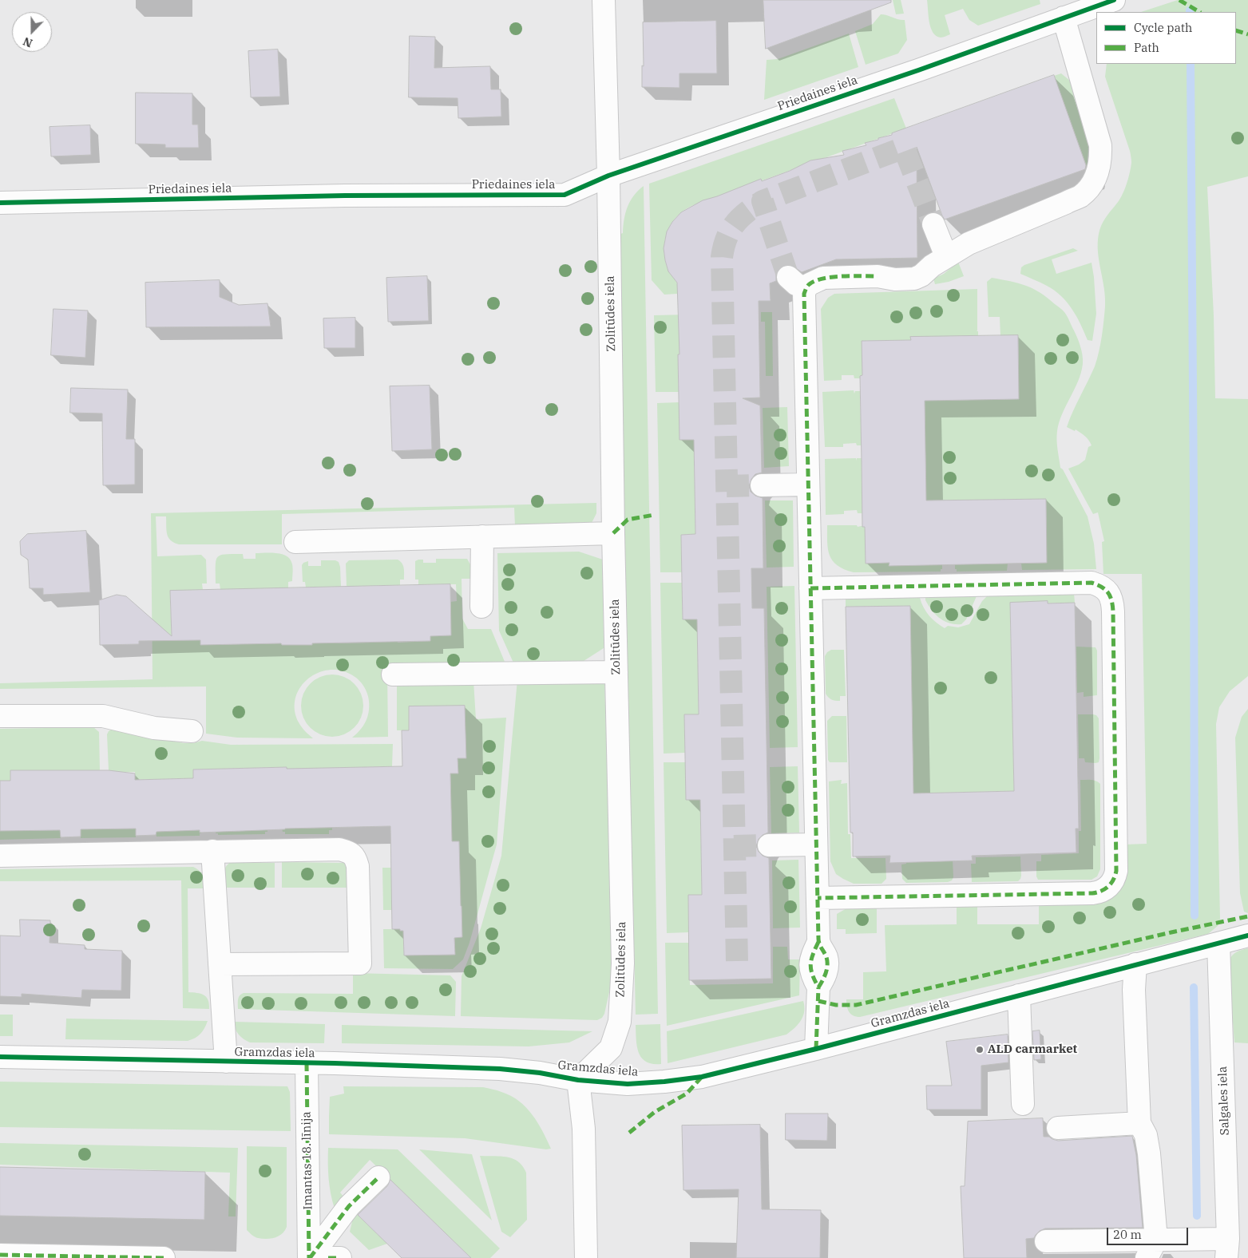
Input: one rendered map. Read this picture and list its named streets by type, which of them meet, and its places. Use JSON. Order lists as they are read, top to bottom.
{
  "streets": {
    "street": [
      "Priedaines iela",
      "Zolitūdes iela",
      "Gramzdas iela",
      "Salgales iela",
      "Imantas 18. līnija"
    ]
  },
  "crossings": [
    ["Priedaines iela", "Zolitūdes iela"],
    ["Zolitūdes iela", "Gramzdas iela"],
    ["Gramzdas iela", "Salgales iela"],
    ["Gramzdas iela", "Imantas 18. līnija"]
  ],
  "places": ["ALD carmarket"],
  "legend": ["Cycle path", "Path"],
  "scale_bar": "20 m",
  "north": "bottom"
}
